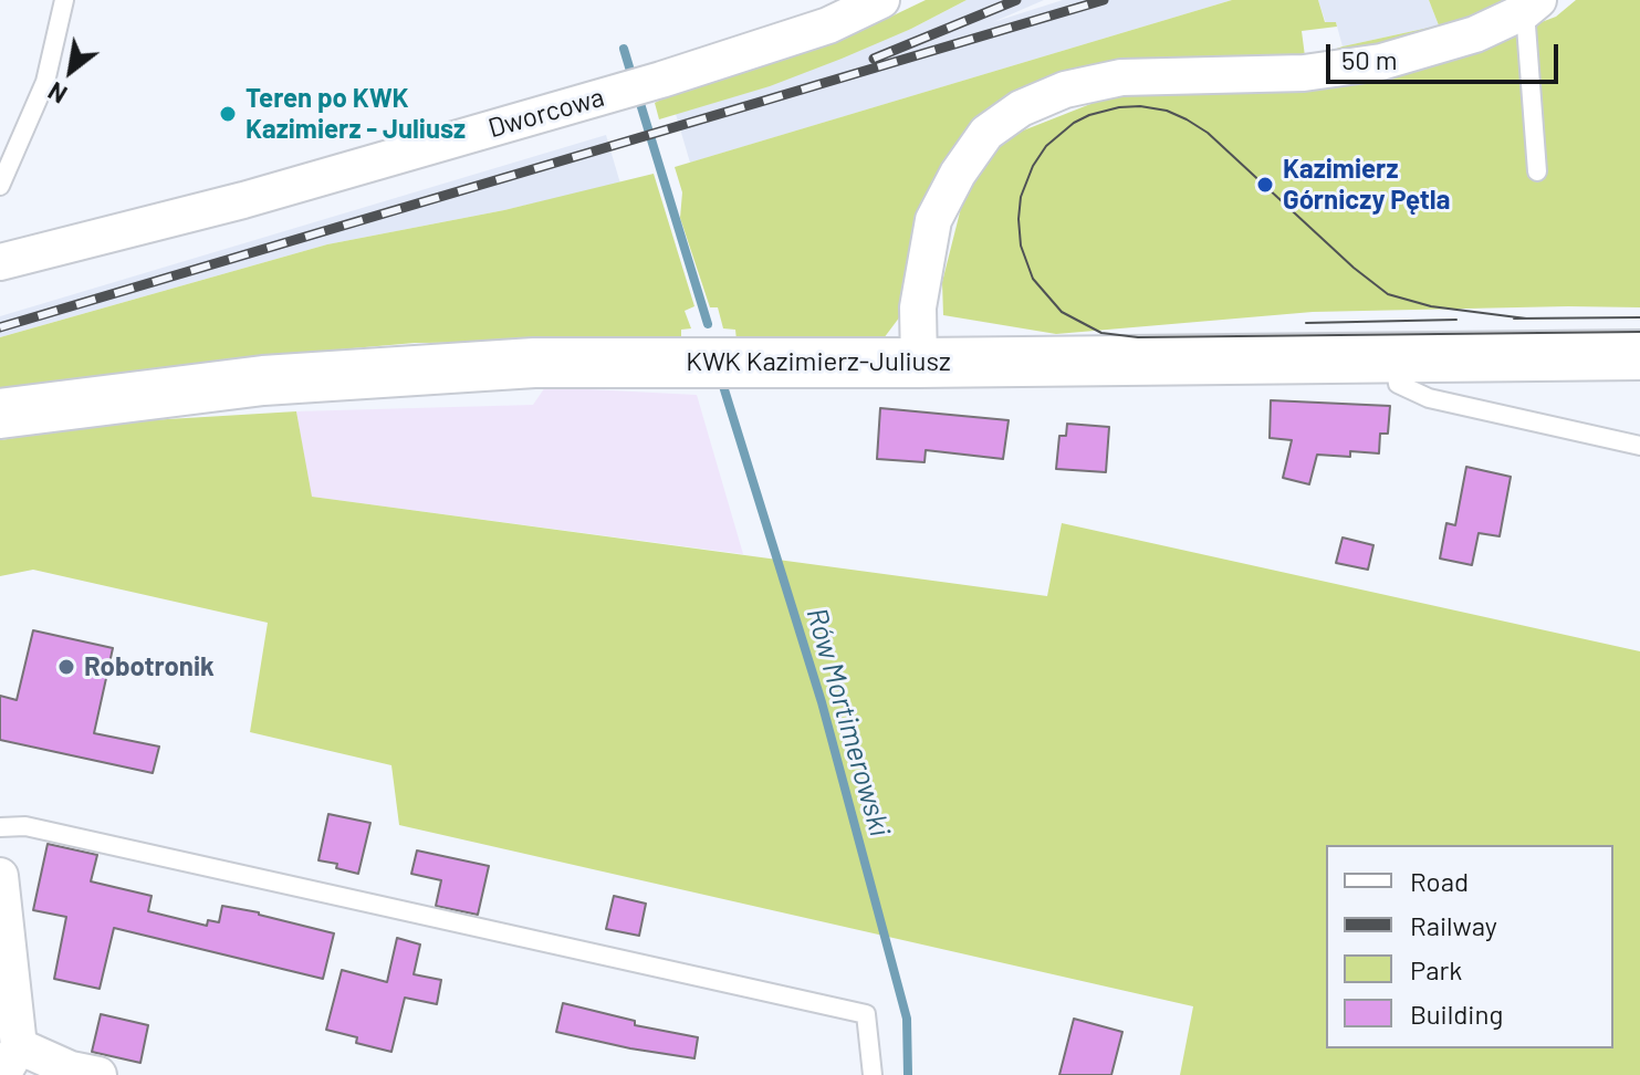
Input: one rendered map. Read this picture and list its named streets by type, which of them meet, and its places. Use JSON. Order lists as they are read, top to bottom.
{
  "streets": {
    "street": ["Dworcowa", "KWK Kazimierz-Juliusz"]
  },
  "water": ["Rów Mortimerowski"],
  "places": ["Teren po KWK Kazimierz - Juliusz", "Kazimierz Górniczy Pętla", "Robotronik"],
  "legend": [
    "Road",
    "Railway",
    "Park",
    "Building"
  ],
  "scale_bar": "50 m",
  "north": "bottom left"
}
